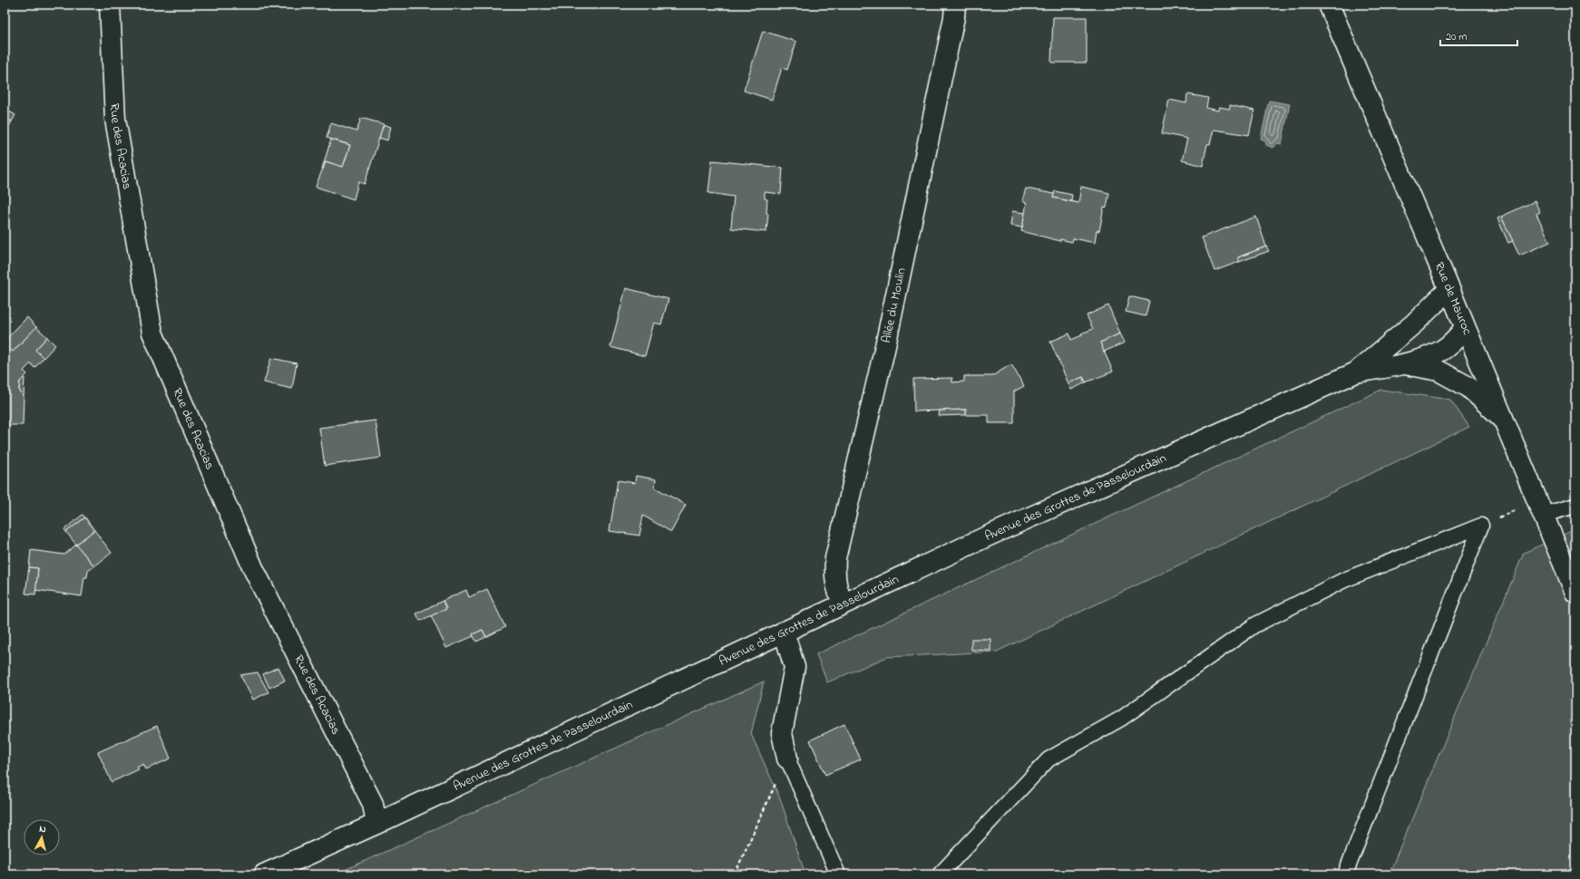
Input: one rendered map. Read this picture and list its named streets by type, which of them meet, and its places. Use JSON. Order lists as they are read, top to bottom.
{
  "streets": {
    "street": [
      "Rue des Acacias",
      "Rue de Mauroc",
      "Allée du Moulin",
      "Avenue des Grottes de Passelourdain"
    ]
  },
  "crossings": [
    ["Rue des Acacias", "Avenue des Grottes de Passelourdain"],
    ["Rue de Mauroc", "Avenue des Grottes de Passelourdain"],
    ["Allée du Moulin", "Avenue des Grottes de Passelourdain"]
  ],
  "scale_bar": "20 m",
  "north": "top"
}
